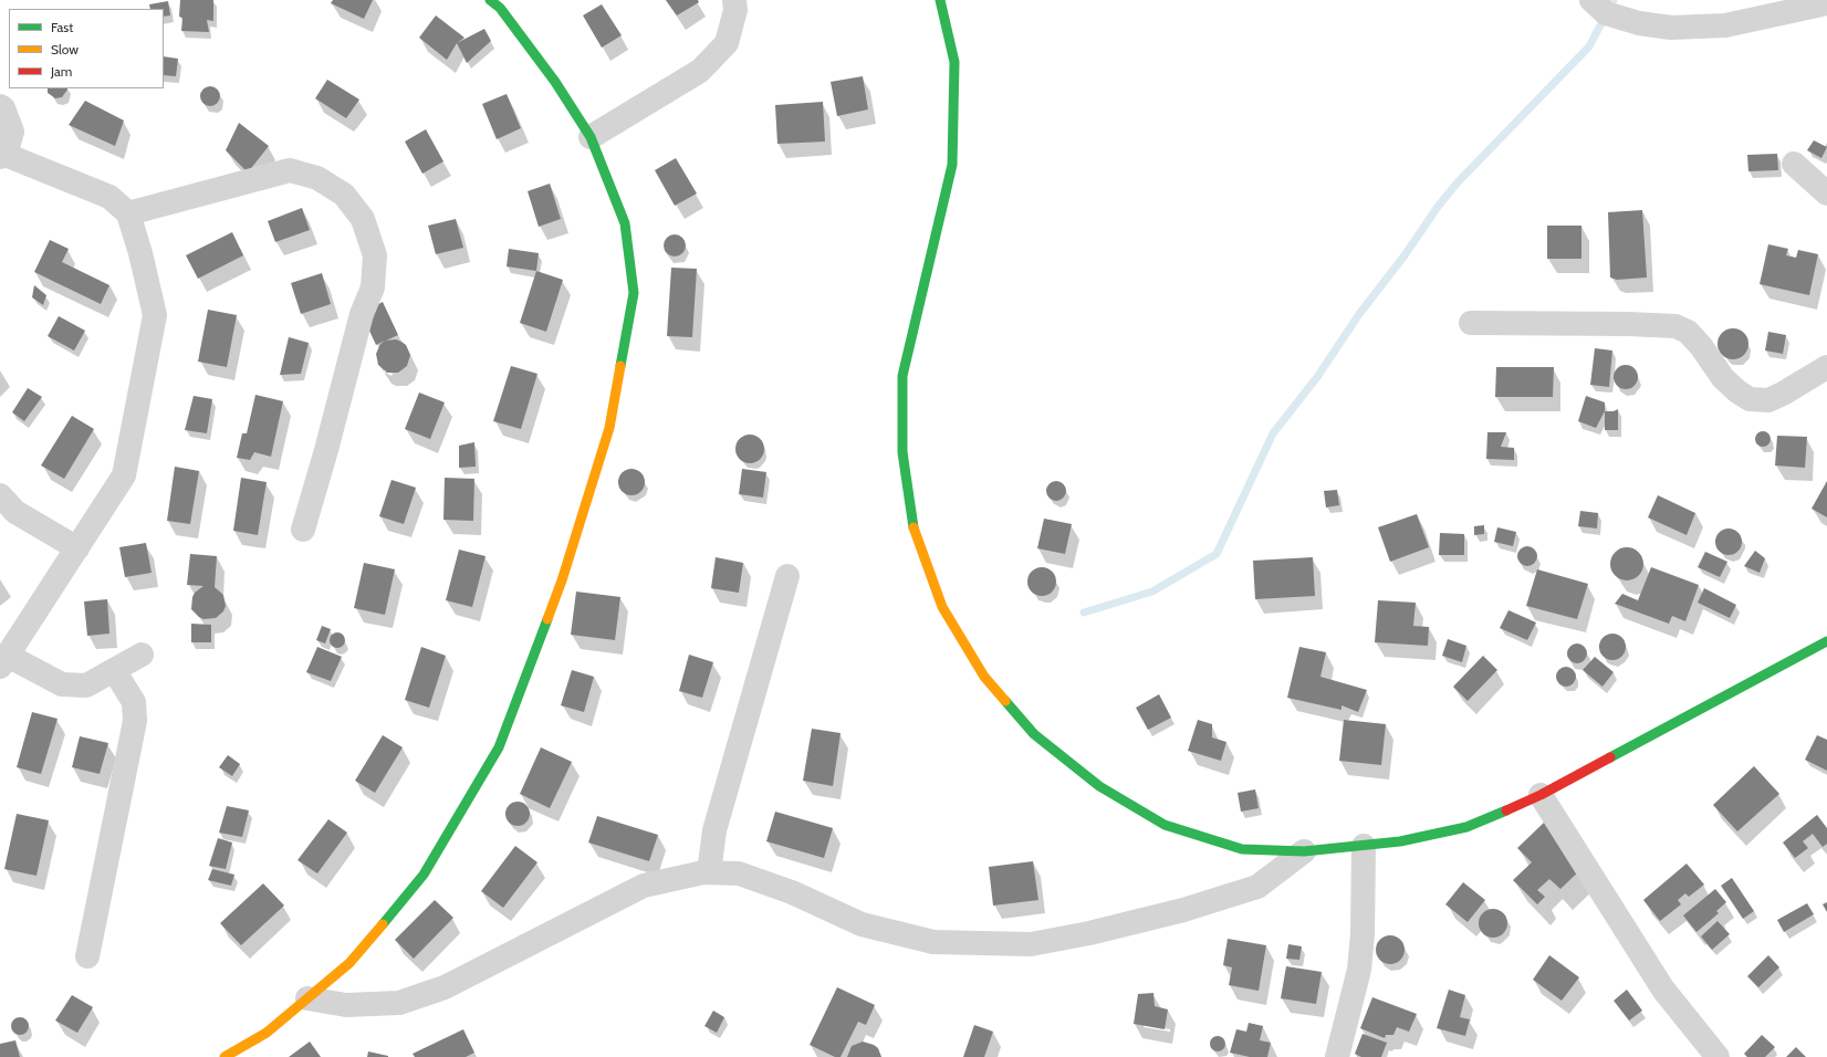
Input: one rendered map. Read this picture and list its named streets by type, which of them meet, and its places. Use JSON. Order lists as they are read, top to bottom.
{
  "legend": ["Fast", "Slow", "Jam"]
}
